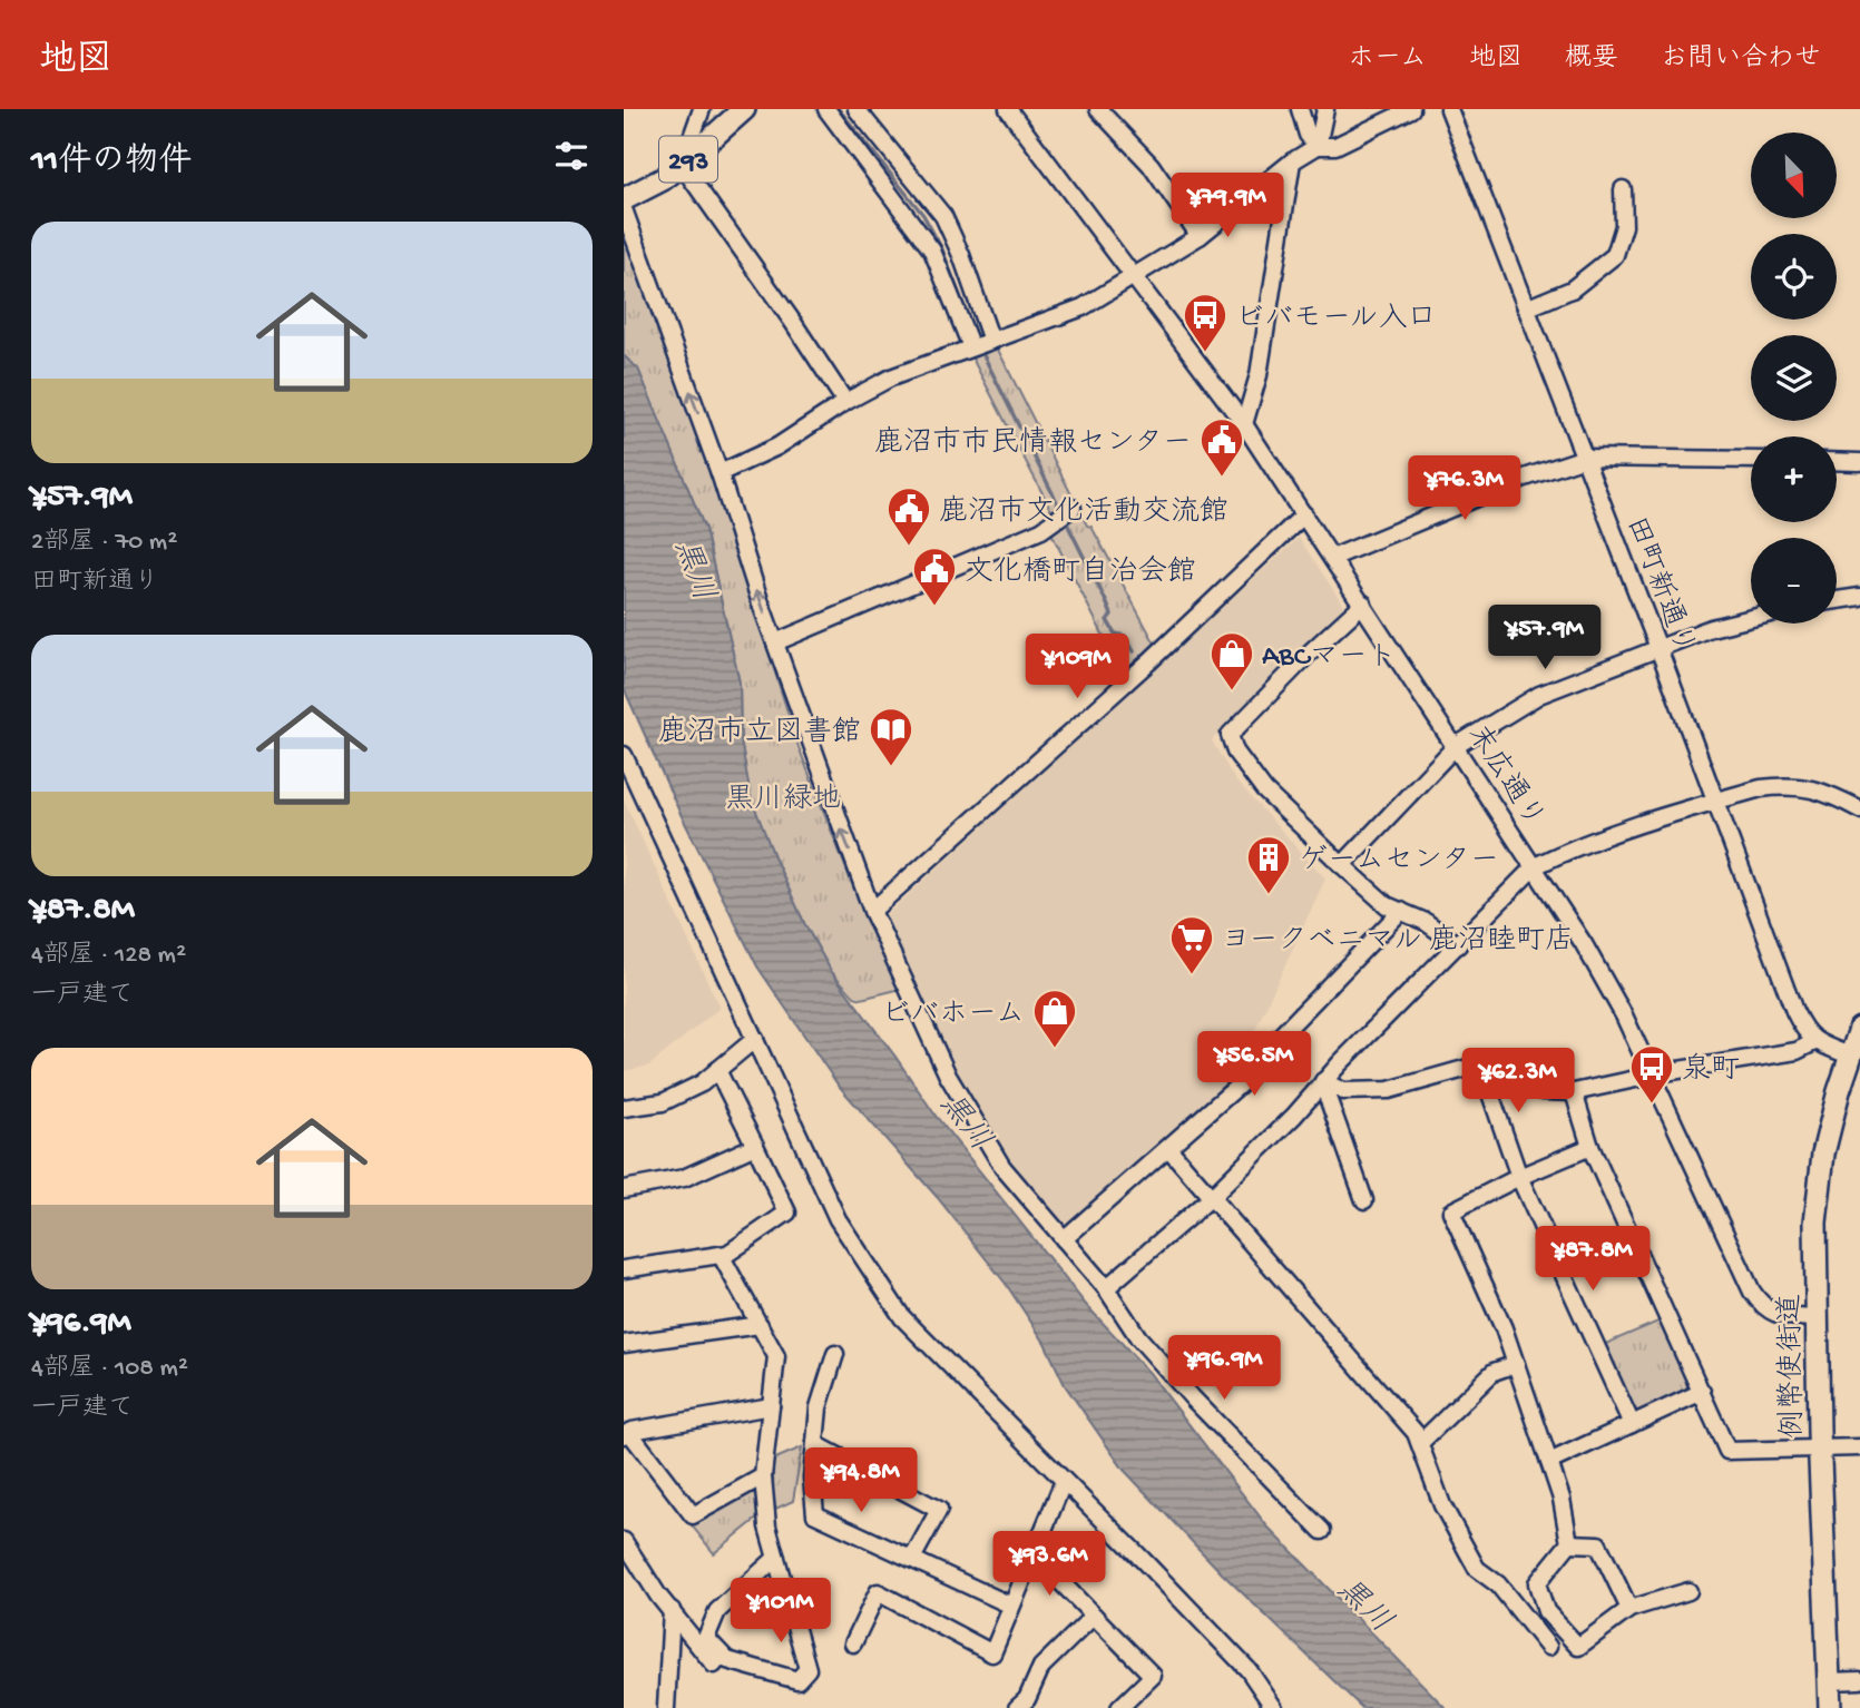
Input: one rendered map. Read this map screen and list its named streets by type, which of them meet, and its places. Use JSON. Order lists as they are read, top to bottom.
{
  "streets": {
    "highway": ["293", "例幣使街道"],
    "street": ["田町新通り", "末広通り"]
  },
  "crossings": [
    ["末広通り", "例幣使街道"]
  ],
  "water": ["黒川"],
  "parks": ["黒川緑地"],
  "places": {
    "bus stop": ["ビバモール入口", "泉町"],
    "public building": ["鹿沼市市民情報センター", "鹿沼市文化活動交流館", "文化橋町自治会館"],
    "shop": ["ABCマート", "ビバホーム"],
    "library": ["鹿沼市立図書館"],
    "building": ["ゲームセンター"],
    "supermarket": ["ヨークベニマル 鹿沼睦町店"]
  },
  "north": "bottom right",
  "page": {
    "header": "地図",
    "nav": [
      "ホーム",
      "地図",
      "概要",
      "お問い合わせ"
    ],
    "heading": "11件の物件",
    "map_buttons": ["+", "−"],
    "price": [
      "¥79.9M",
      "¥76.3M",
      "¥57.9M",
      "¥109M",
      "¥56.5M",
      "¥62.3M",
      "¥87.8M",
      "¥96.9M",
      "¥94.8M",
      "¥93.6M",
      "¥101M"
    ],
    "list": [
      {
        "name": "¥57.9M",
        "note": "2部屋 · 70 m² · 田町新通り"
      },
      {
        "name": "¥87.8M",
        "note": "4部屋 · 128 m² · 一戸建て"
      },
      {
        "name": "¥96.9M",
        "note": "4部屋 · 108 m² · 一戸建て"
      }
    ]
  }
}
